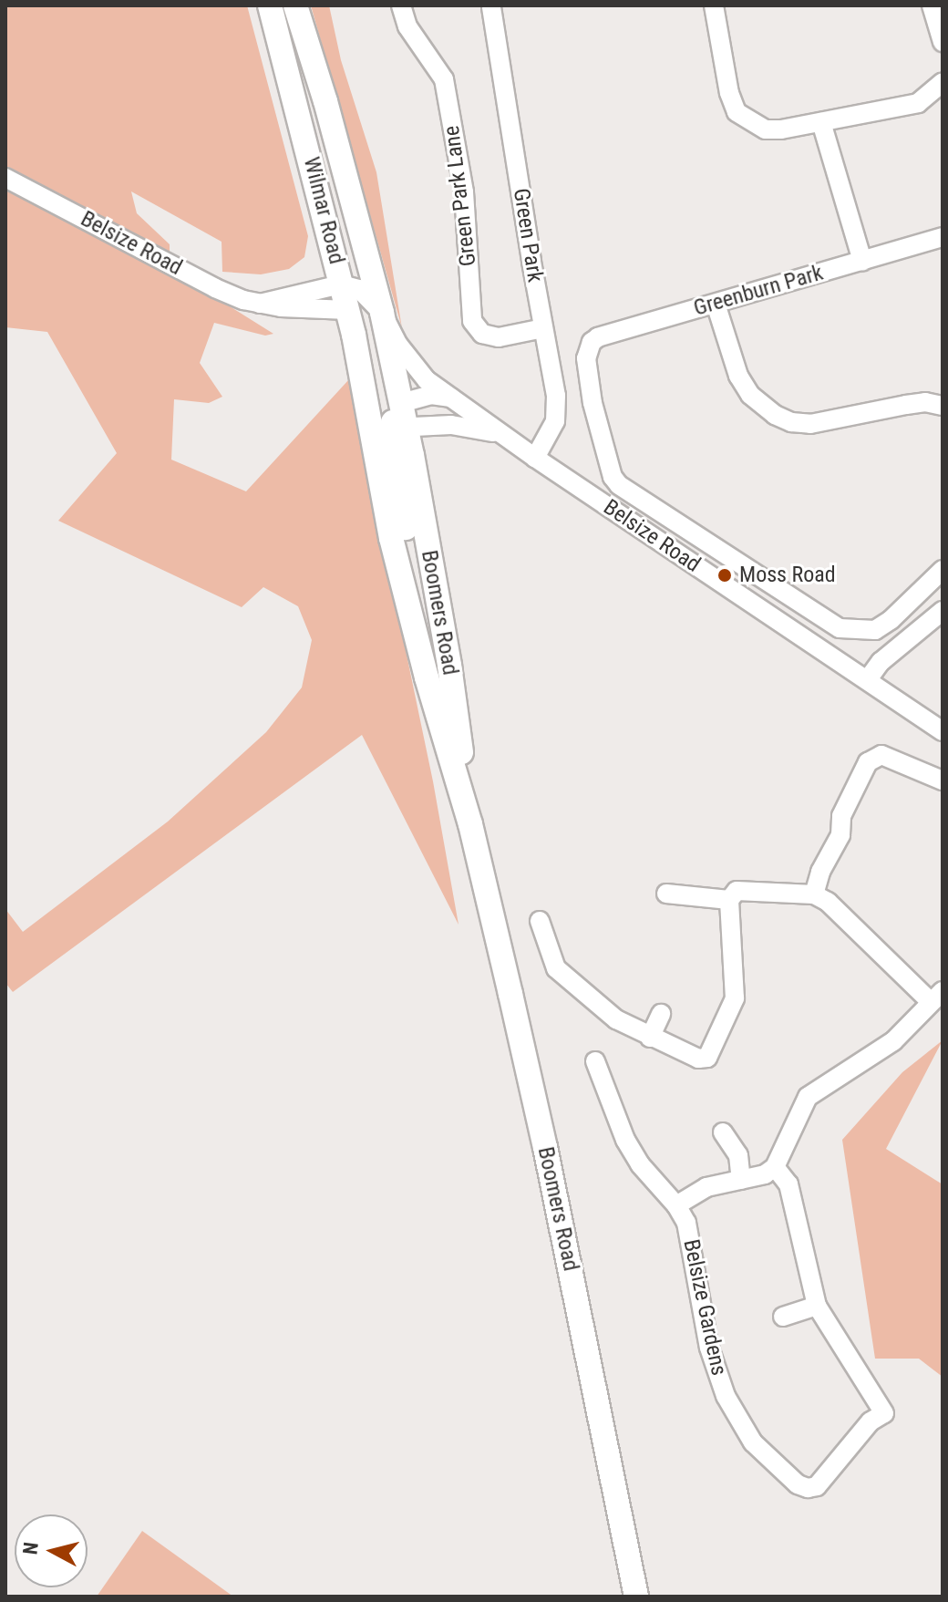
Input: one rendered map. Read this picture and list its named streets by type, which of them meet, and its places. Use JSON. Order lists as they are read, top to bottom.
{
  "streets": {
    "main road": ["Wilmar Road", "Boomers Road"],
    "street": [
      "Green Park Lane",
      "Green Park",
      "Belsize Road",
      "Greenburn Park",
      "Belsize Gardens"
    ]
  },
  "crossings": [
    ["Green Park Lane", "Green Park"],
    ["Wilmar Road", "Belsize Road"],
    ["Wilmar Road", "Boomers Road"],
    ["Green Park", "Belsize Road"],
    ["Belsize Road", "Boomers Road"]
  ],
  "places": ["Moss Road"],
  "north": "left"
}
